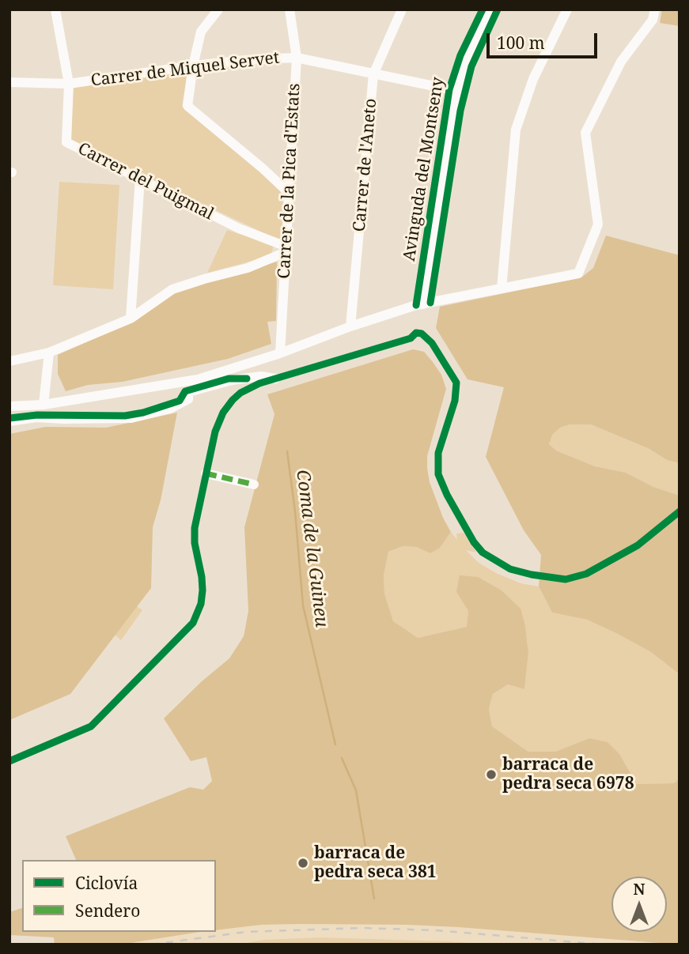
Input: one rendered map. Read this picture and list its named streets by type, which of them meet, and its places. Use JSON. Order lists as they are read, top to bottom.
{
  "streets": {
    "street": [
      "Carrer de Miquel Servet",
      "Carrer de l'Aneto",
      "Avinguda del Montseny",
      "Carrer de la Pica d'Estats",
      "Carrer del Puigmal"
    ]
  },
  "crossings": [
    ["Carrer de Miquel Servet", "Carrer de l'Aneto"],
    ["Carrer de Miquel Servet", "Avinguda del Montseny"],
    ["Carrer de Miquel Servet", "Carrer de la Pica d'Estats"],
    ["Carrer de Miquel Servet", "Carrer del Puigmal"],
    ["Carrer de la Pica d'Estats", "Carrer del Puigmal"]
  ],
  "water": ["Coma de la Guineu"],
  "places": ["barraca de pedra seca 6978", "barraca de pedra seca 381"],
  "legend": ["Ciclovía", "Sendero"],
  "scale_bar": "100 m",
  "north": "top"
}
